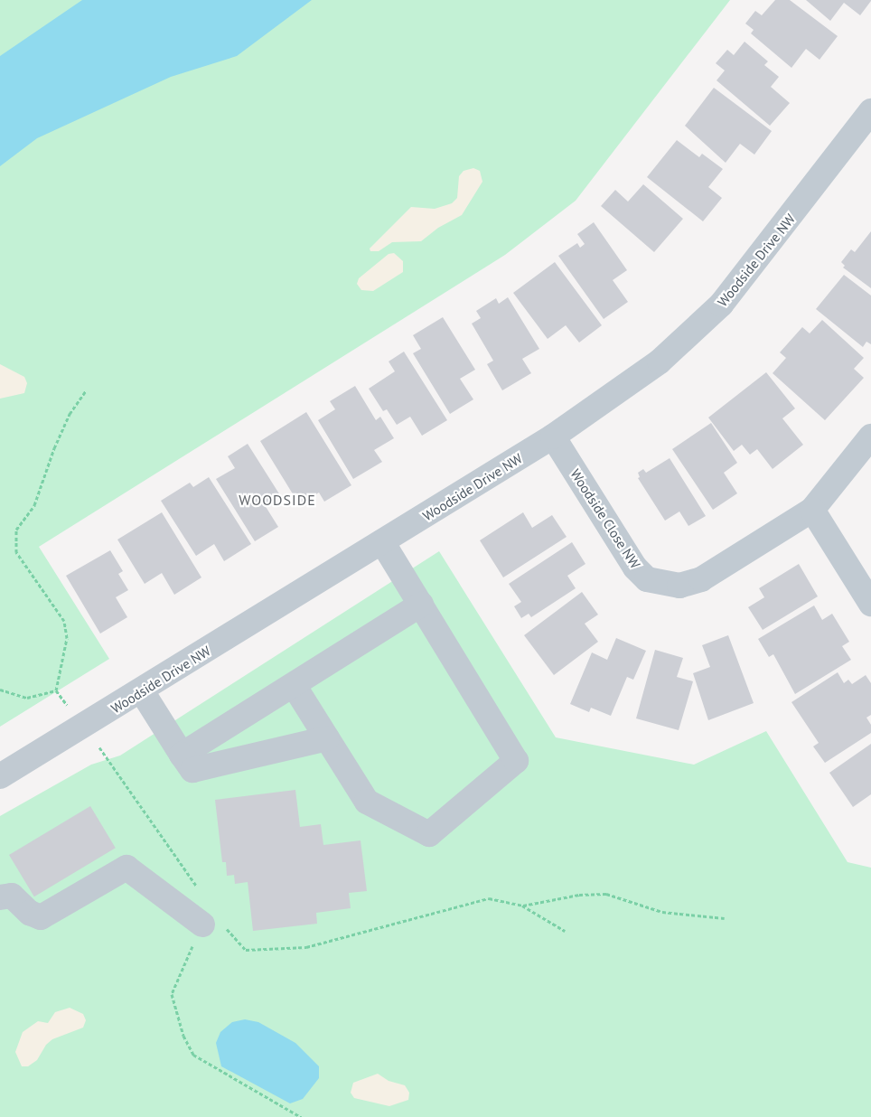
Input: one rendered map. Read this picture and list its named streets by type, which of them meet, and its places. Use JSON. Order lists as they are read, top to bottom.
{
  "streets": {
    "street": ["Woodside Drive NW", "Woodside Close NW"]
  },
  "crossings": [
    ["Woodside Drive NW", "Woodside Close NW"]
  ],
  "districts": ["WOODSIDE"]
}
